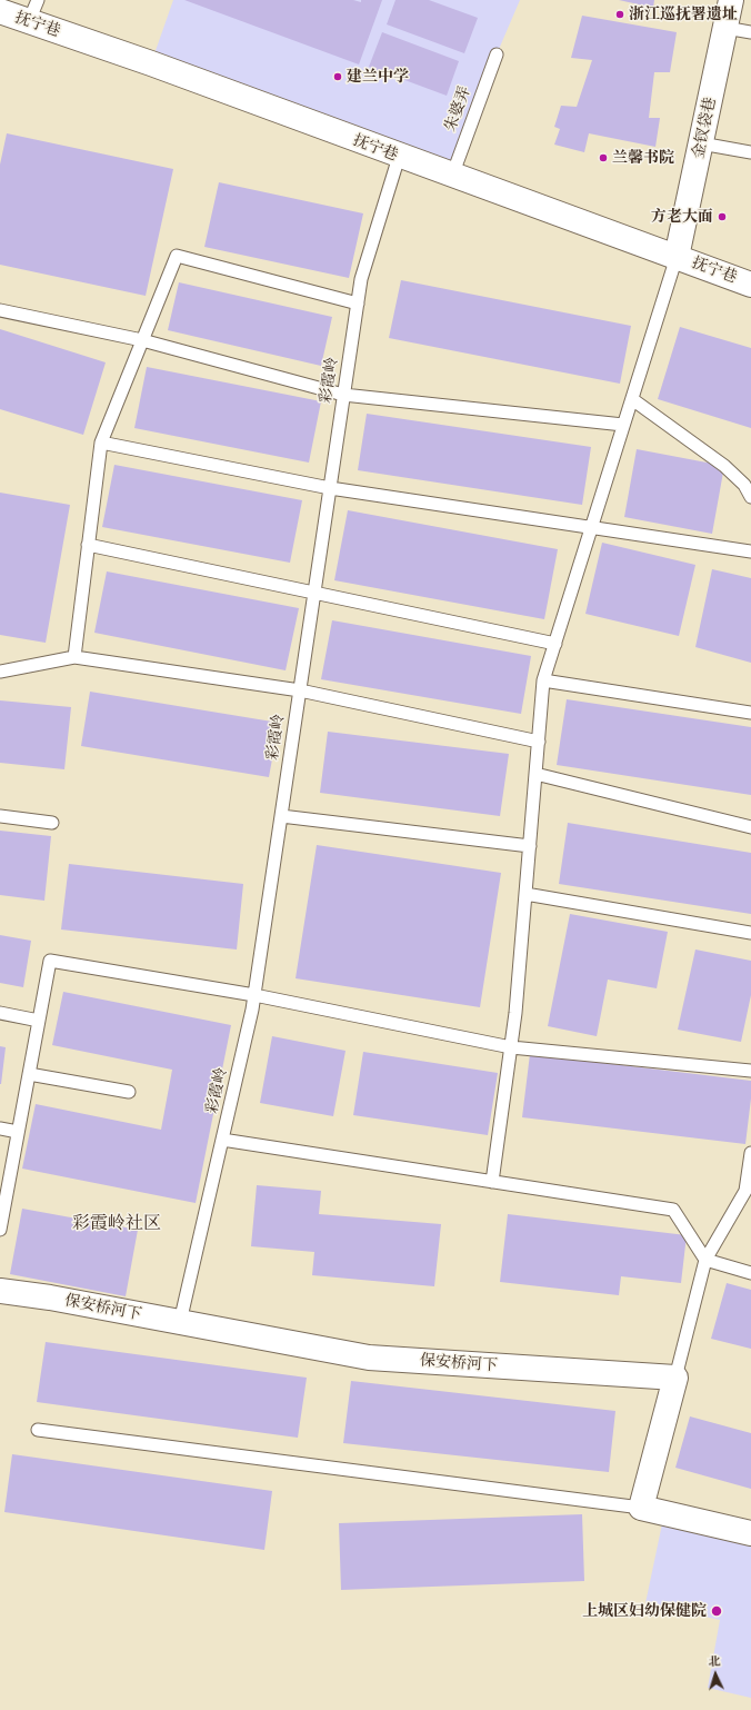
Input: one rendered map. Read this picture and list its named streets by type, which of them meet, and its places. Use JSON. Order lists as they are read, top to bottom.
{
  "streets": {
    "street": ["抚宁巷", "金钗袋巷", "保安桥河下"],
    "lane": ["朱婆弄", "彩霞岭"]
  },
  "crossings": [
    ["抚宁巷", "朱婆弄"],
    ["抚宁巷", "金钗袋巷"],
    ["抚宁巷", "彩霞岭"],
    ["彩霞岭", "保安桥河下"]
  ],
  "districts": ["彩霞岭社区"],
  "places": [
    "浙江巡抚署遗址",
    "建兰中学",
    "兰馨书院",
    "方老大面",
    "上城区妇幼保健院"
  ],
  "north": "top"
}
